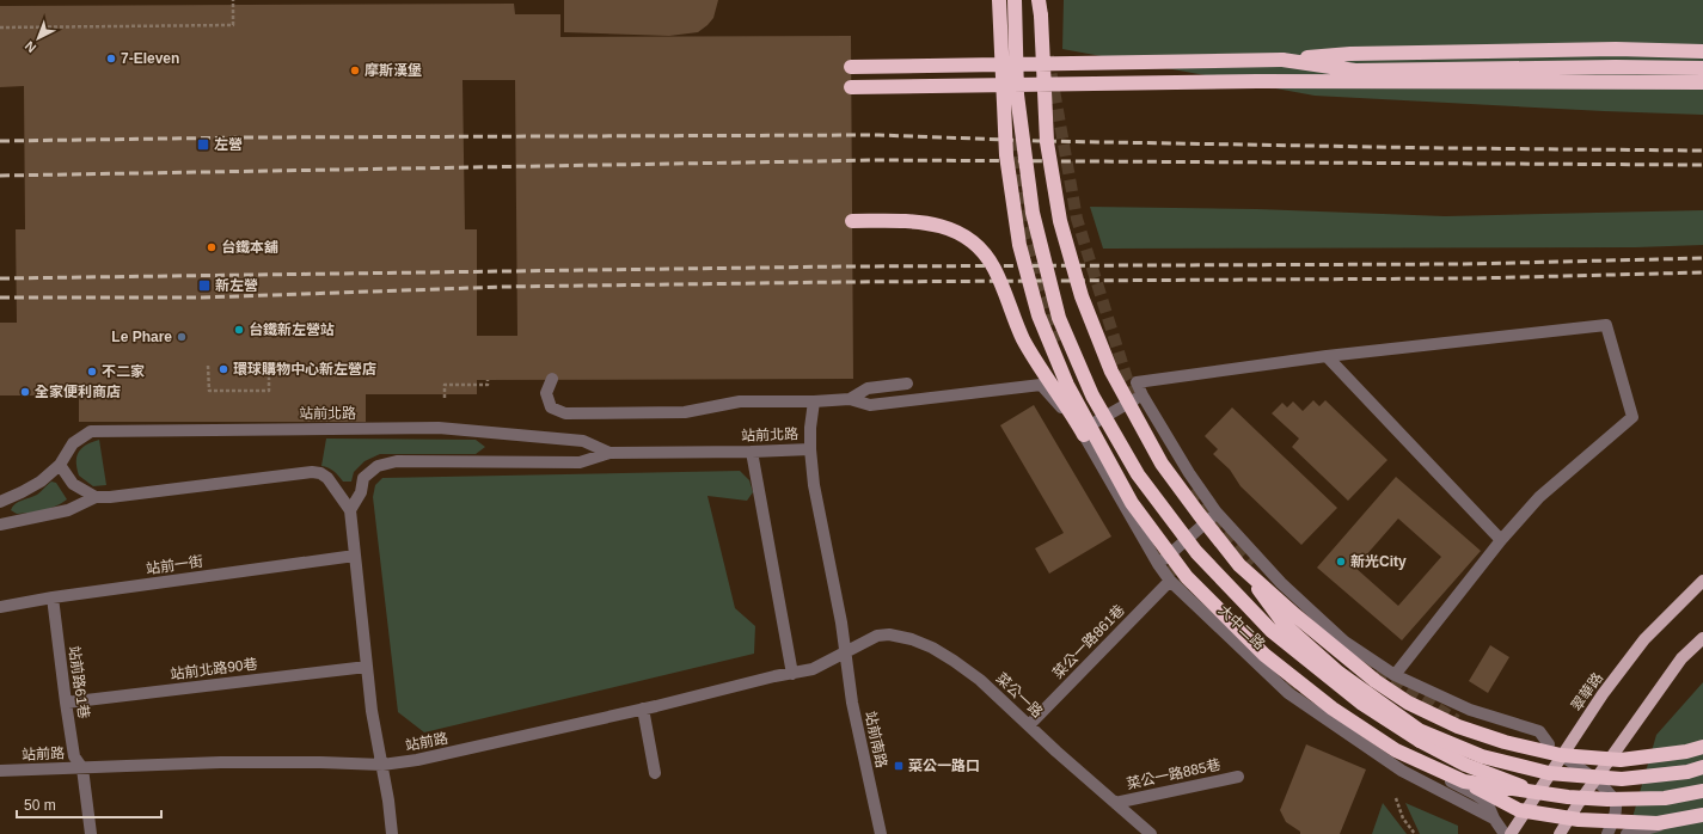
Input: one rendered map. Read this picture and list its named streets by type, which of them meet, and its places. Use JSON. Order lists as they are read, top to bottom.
{
  "streets": {
    "main road": ["翠華路"],
    "street": [
      "站前北路",
      "站前一街",
      "大中二路",
      "菜公一路861巷",
      "站前北路90巷",
      "站前路61巷",
      "菜公一路",
      "站前南路",
      "站前路",
      "菜公一路885巷"
    ]
  },
  "crossings": [
    ["站前北路", "菜公一路"],
    ["站前北路", "站前南路"],
    ["站前北路", "站前路"],
    ["站前一街", "站前路61巷"],
    ["大中二路", "菜公一路861巷"],
    ["菜公一路861巷", "菜公一路"],
    ["站前北路90巷", "站前路61巷"],
    ["站前路61巷", "站前路"],
    ["菜公一路", "站前南路"],
    ["菜公一路", "站前路"],
    ["菜公一路", "菜公一路885巷"],
    ["站前南路", "站前路"]
  ],
  "places": {
    "other": [
      "7-Eleven",
      "摩斯漢堡",
      "台鐵本舖",
      "台鐵新左營站",
      "Le Phare",
      "環球購物中心新左營店",
      "不二家",
      "全家便利商店",
      "新光City"
    ],
    "transit": ["左營", "新左營", "菜公一路口"]
  },
  "scale_bar": "50 m",
  "north": "bottom left"
}
